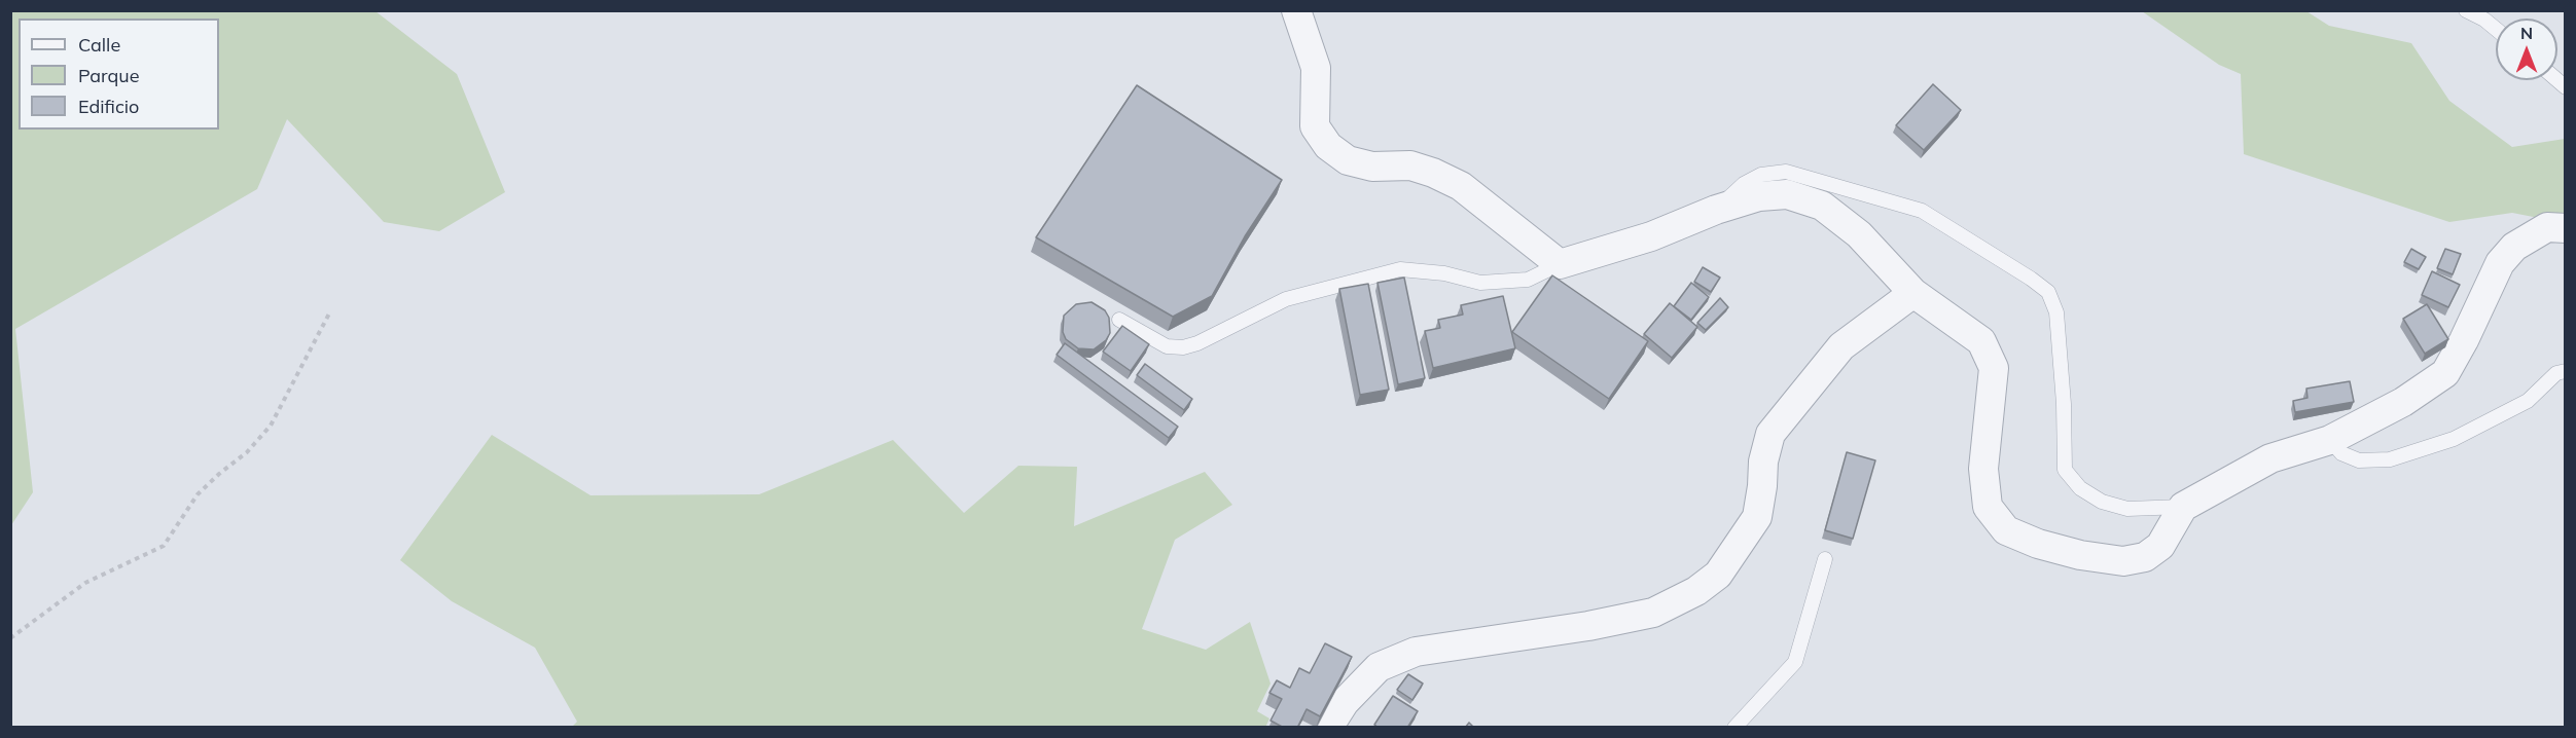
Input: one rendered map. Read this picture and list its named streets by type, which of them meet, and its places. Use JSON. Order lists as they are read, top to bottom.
{
  "legend": ["Calle", "Parque", "Edificio"],
  "north": "top"
}
